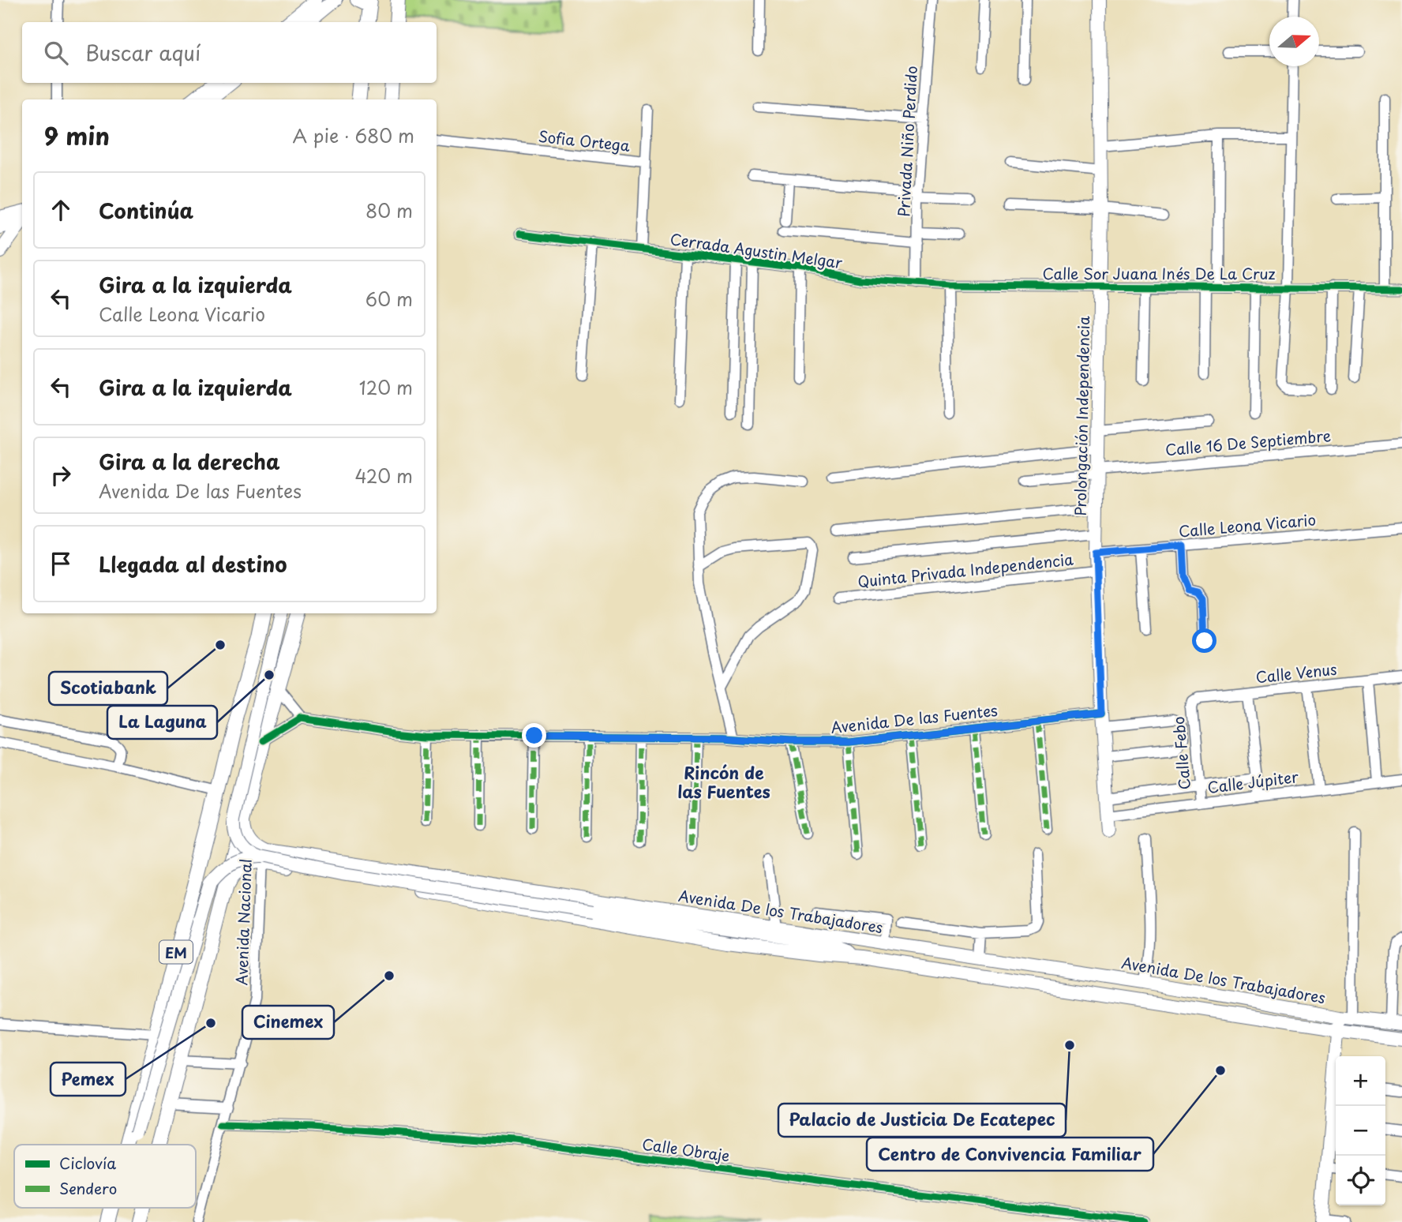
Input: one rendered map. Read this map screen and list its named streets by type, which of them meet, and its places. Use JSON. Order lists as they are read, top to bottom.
{
  "streets": {
    "main road": ["Prolongación Independencia", "Avenida De los Trabajadores", "EM"],
    "street": [
      "Sofia Ortega",
      "Privada Niño Perdido",
      "Cerrada Agustin Melgar",
      "Calle Sor Juana Inés De La Cruz",
      "Calle 16 De Septiembre",
      "Calle Leona Vicario",
      "Quinta Privada Independencia",
      "Calle Venus",
      "Avenida De las Fuentes",
      "Calle Febo",
      "Calle Júpiter",
      "Avenida Nacional",
      "Calle Obraje"
    ]
  },
  "crossings": [
    ["Sofia Ortega", "Cerrada Agustin Melgar"],
    ["Privada Niño Perdido", "Cerrada Agustin Melgar"],
    ["Privada Niño Perdido", "Calle Sor Juana Inés De La Cruz"],
    ["Cerrada Agustin Melgar", "Calle Sor Juana Inés De La Cruz"],
    ["Calle Sor Juana Inés De La Cruz", "Prolongación Independencia"],
    ["Prolongación Independencia", "Calle 16 De Septiembre"],
    ["Prolongación Independencia", "Calle Leona Vicario"],
    ["Prolongación Independencia", "Quinta Privada Independencia"],
    ["Prolongación Independencia", "Avenida De las Fuentes"],
    ["Prolongación Independencia", "Calle Júpiter"],
    ["Calle Venus", "Calle Febo"],
    ["Calle Febo", "Calle Júpiter"],
    ["Avenida De los Trabajadores", "Avenida Nacional"],
    ["Avenida De los Trabajadores", "EM"],
    ["Avenida Nacional", "Calle Obraje"]
  ],
  "districts": ["Rincón de las Fuentes"],
  "places": [
    "Scotiabank",
    "La Laguna",
    "Cinemex",
    "Pemex",
    "Palacio de Justicia De Ecatepec",
    "Centro de Convivencia Familiar"
  ],
  "legend": ["Ciclovía", "Sendero"],
  "north": "right",
  "page": {
    "search": "Buscar aquí",
    "heading": ["9 min", "A pie · 680 m"],
    "list": [
      ["Continúa", "80 m"],
      ["Gira a la izquierda", "Calle Leona Vicario", "60 m"],
      ["Gira a la izquierda", "120 m"],
      ["Gira a la derecha", "Avenida De las Fuentes", "420 m"],
      "Llegada al destino"
    ],
    "map_buttons": ["+", "−"]
  }
}
